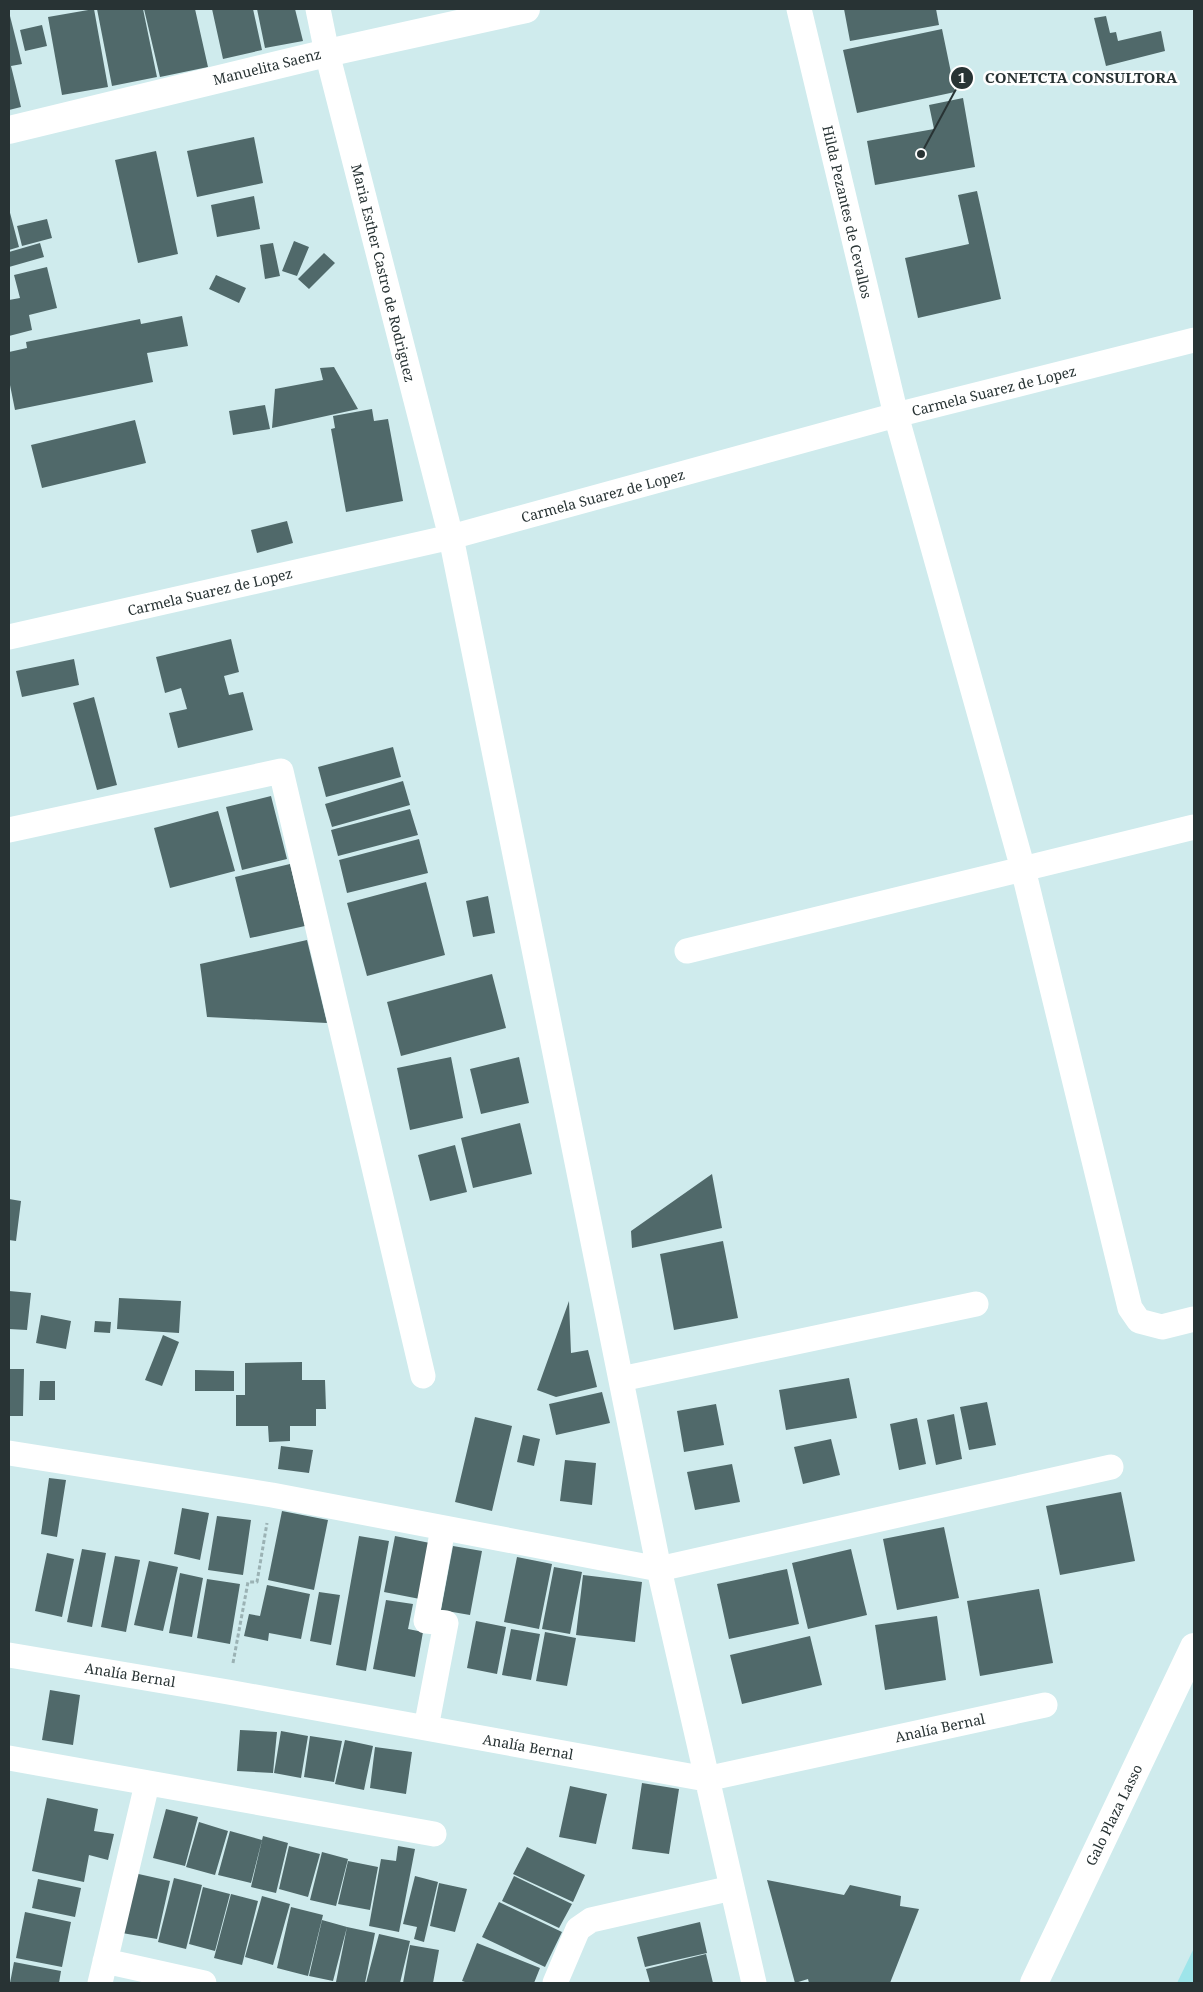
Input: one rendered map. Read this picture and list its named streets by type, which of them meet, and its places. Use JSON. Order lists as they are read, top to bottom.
{
  "streets": {
    "street": [
      "Manuelita Saenz",
      "Hilda Pezantes de Cevallos",
      "Maria Esther Castro de Rodriguez",
      "Carmela Suarez de Lopez",
      "Analía Bernal",
      "Galo Plaza Lasso"
    ]
  },
  "crossings": [
    ["Manuelita Saenz", "Maria Esther Castro de Rodriguez"],
    ["Hilda Pezantes de Cevallos", "Carmela Suarez de Lopez"],
    ["Maria Esther Castro de Rodriguez", "Carmela Suarez de Lopez"],
    ["Maria Esther Castro de Rodriguez", "Analía Bernal"]
  ],
  "places": ["CONETCTA CONSULTORA"]
}
